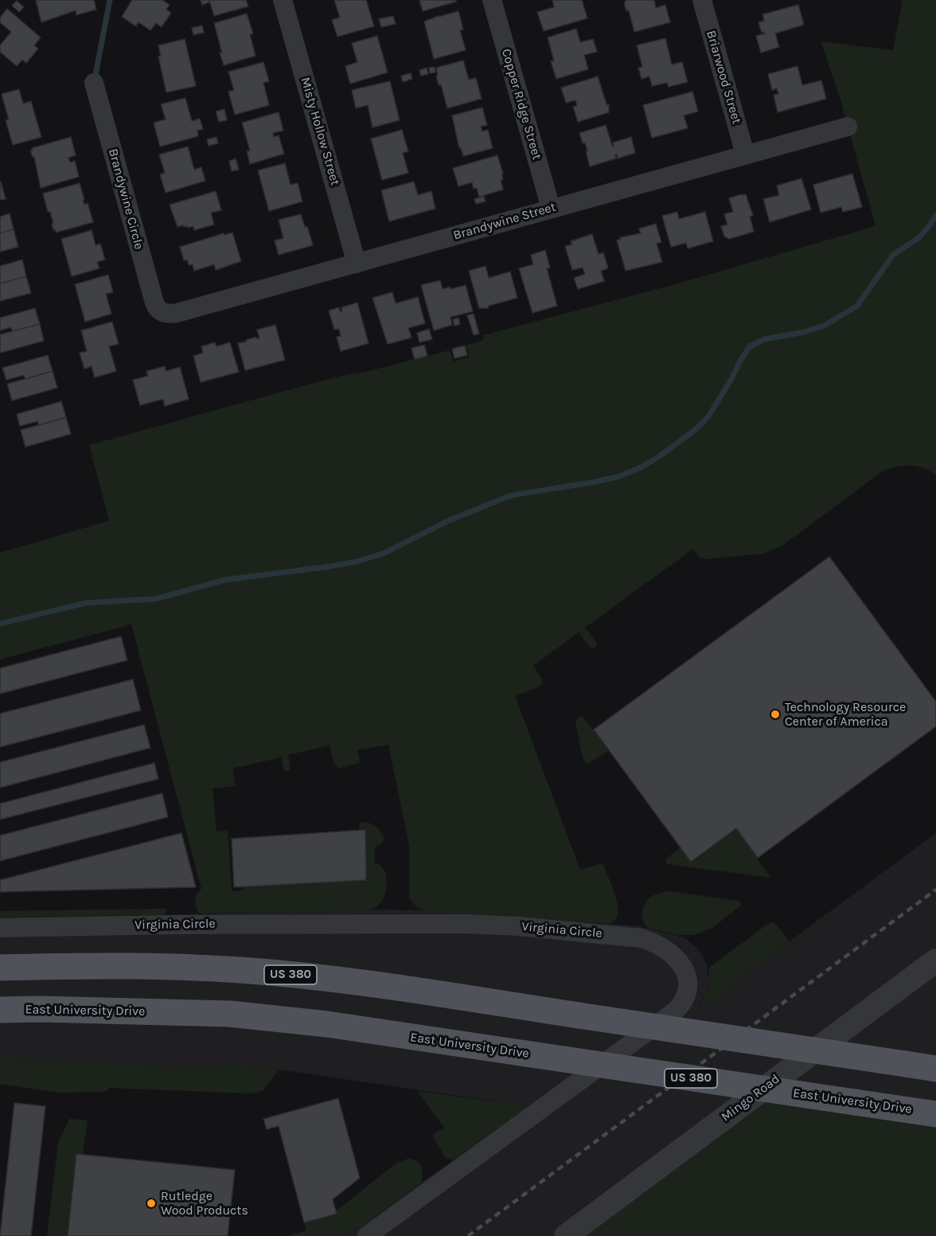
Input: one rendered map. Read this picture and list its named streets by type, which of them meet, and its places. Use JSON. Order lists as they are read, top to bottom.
{
  "streets": {
    "main road": ["US 380", "East University Drive"],
    "street": [
      "Briarwood Street",
      "Copper Ridge Street",
      "Misty Hollow Street",
      "Brandywine Circle",
      "Brandywine Street",
      "Virginia Circle",
      "Mingo Road"
    ]
  },
  "crossings": [
    ["Briarwood Street", "Brandywine Street"],
    ["Copper Ridge Street", "Brandywine Street"],
    ["Misty Hollow Street", "Brandywine Street"],
    ["Brandywine Circle", "Brandywine Street"]
  ],
  "places": ["Technology Resource Center of America", "Rutledge Wood Products"]
}
